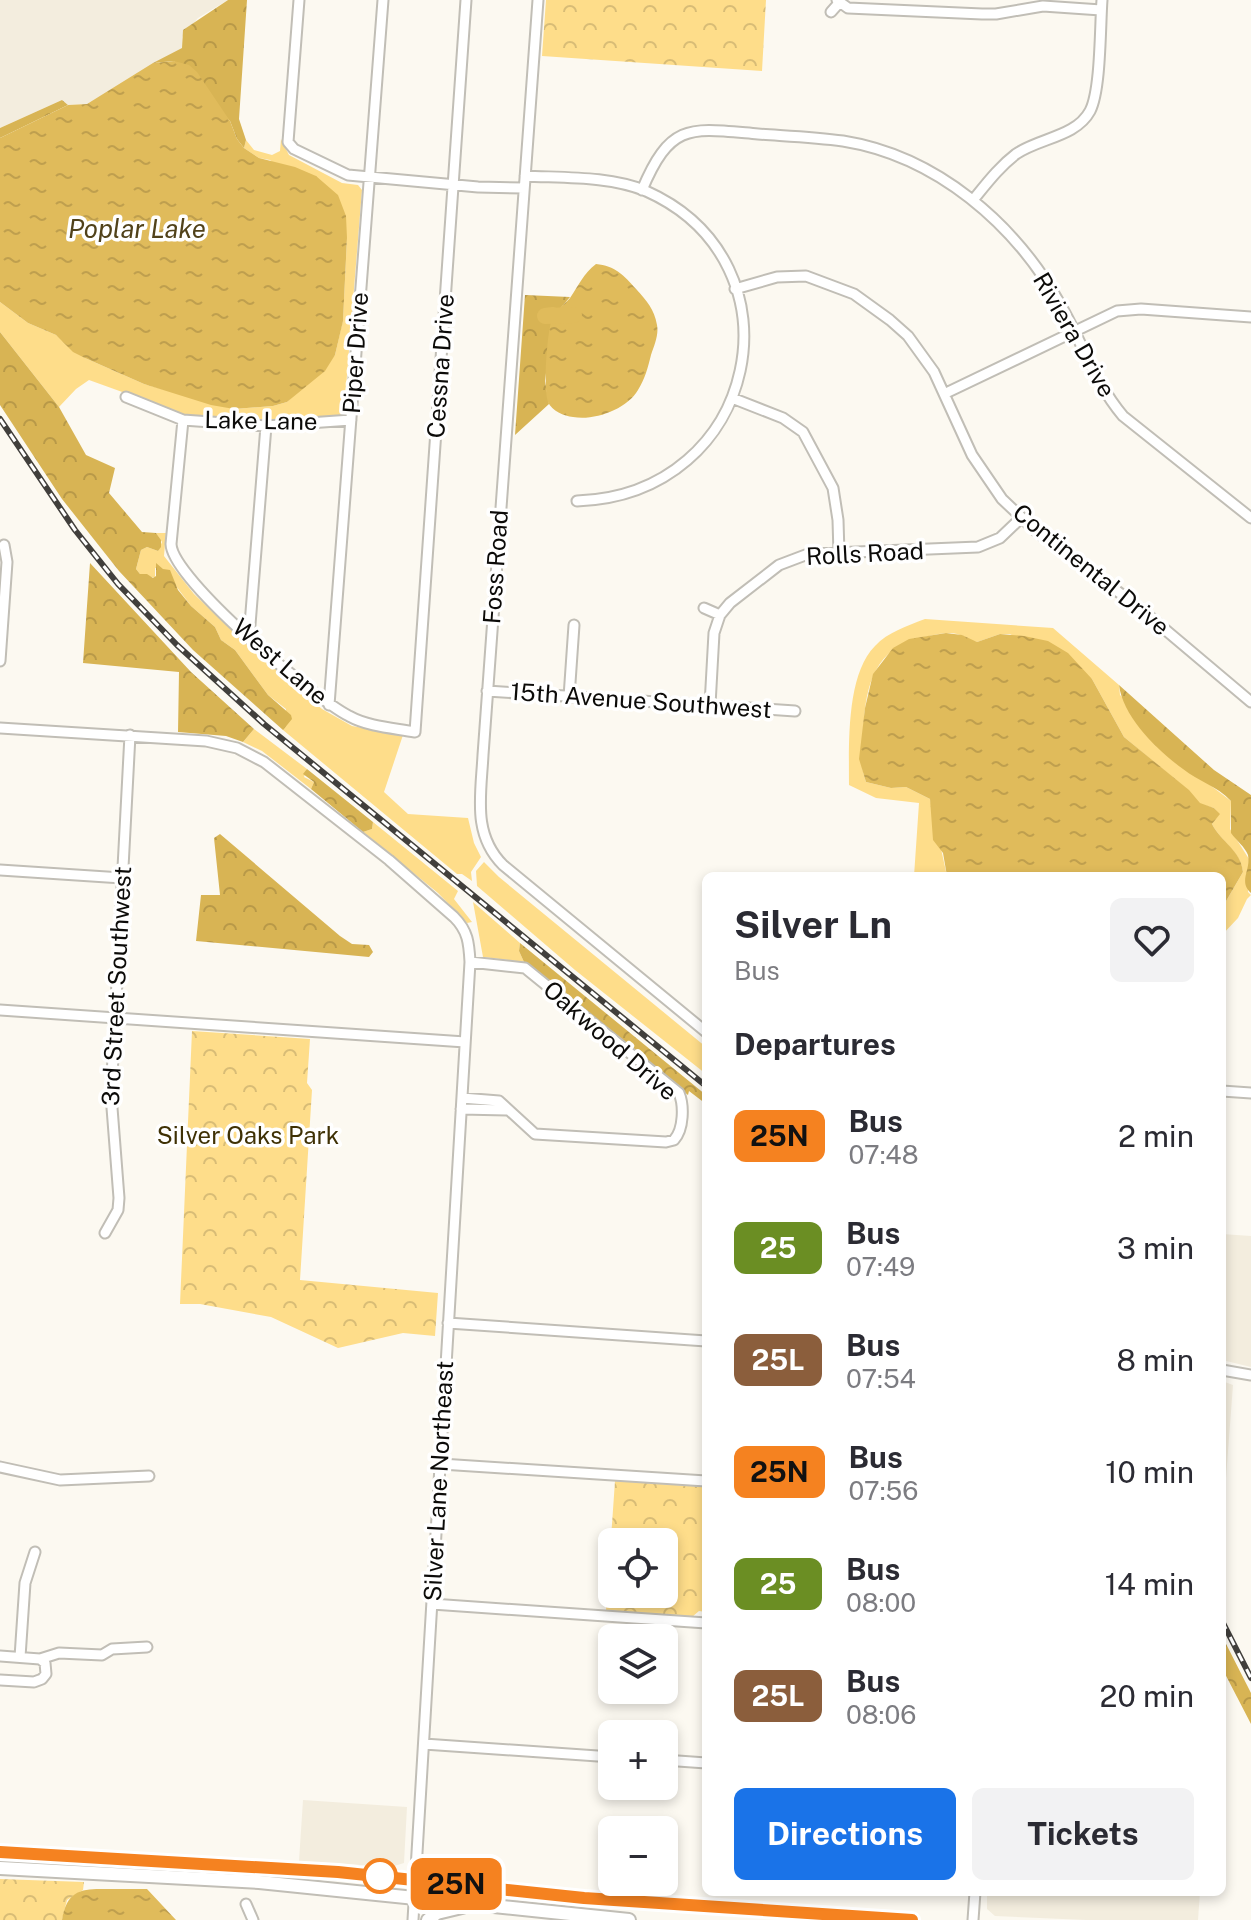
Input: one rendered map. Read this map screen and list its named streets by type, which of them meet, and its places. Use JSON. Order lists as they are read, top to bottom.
{
  "streets": {
    "street": [
      "Riviera Drive",
      "Piper Drive",
      "Cessna Drive",
      "Lake Lane",
      "Rolls Road",
      "Foss Road",
      "Continental Drive",
      "West Lane",
      "15th Avenue Southwest",
      "3rd Street Southwest",
      "Oakwood Drive",
      "Silver Lane Northeast"
    ]
  },
  "crossings": [
    ["Piper Drive", "Lake Lane"],
    ["Piper Drive", "West Lane"],
    ["Cessna Drive", "West Lane"],
    ["Lake Lane", "West Lane"],
    ["Rolls Road", "Continental Drive"],
    ["Foss Road", "15th Avenue Southwest"],
    ["3rd Street Southwest", "Silver Lane Northeast"],
    ["Oakwood Drive", "Silver Lane Northeast"]
  ],
  "water": ["Poplar Lake"],
  "parks": ["Silver Oaks Park"],
  "lines": ["bus line 25N"],
  "page": {
    "on_map": "25N",
    "heading": [
      ["Silver Ln", "Bus"],
      "Departures"
    ],
    "list": [
      {
        "mark": "25N",
        "name": "Bus",
        "note": "07:48",
        "value": "2 min"
      },
      {
        "mark": "25",
        "name": "Bus",
        "note": "07:49",
        "value": "3 min"
      },
      {
        "mark": "25L",
        "name": "Bus",
        "note": "07:54",
        "value": "8 min"
      },
      {
        "mark": "25N",
        "name": "Bus",
        "note": "07:56",
        "value": "10 min"
      },
      {
        "mark": "25",
        "name": "Bus",
        "note": "08:00",
        "value": "14 min"
      },
      {
        "mark": "25L",
        "name": "Bus",
        "note": "08:06",
        "value": "20 min"
      }
    ],
    "map_buttons": ["+", "−"],
    "buttons": ["Directions", "Tickets"]
  }
}
